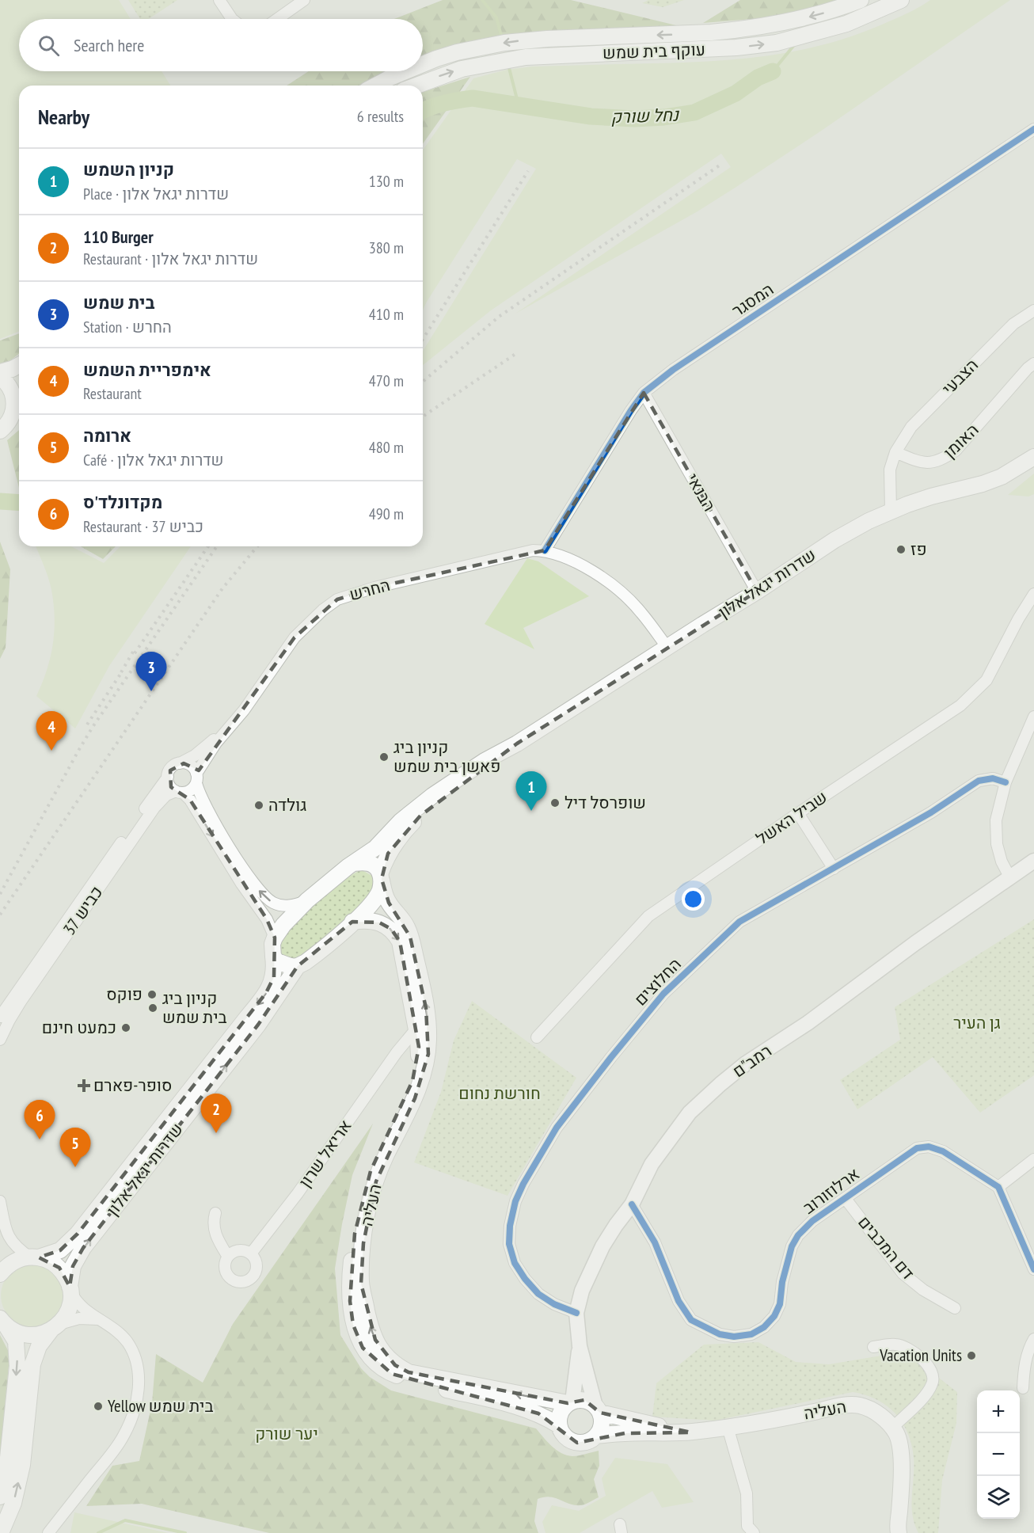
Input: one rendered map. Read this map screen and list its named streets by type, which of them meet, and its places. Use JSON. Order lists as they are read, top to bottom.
{
  "streets": {
    "main road": ["עוקף בית שמש", "שדרות יגאל אלון", "העליה"],
    "street": [
      "המסגר",
      "הצבעי",
      "האומן",
      "הבנאי",
      "החרש",
      "שביל האשל",
      "כביש 37",
      "החלוצים",
      "רמב\"ם",
      "אריאל שרון",
      "ארלוזורוב",
      "דם המכבים"
    ]
  },
  "crossings": [
    ["המסגר", "הבנאי"],
    ["המסגר", "החרש"],
    ["הצבעי", "האומן"],
    ["הבנאי", "שדרות יגאל אלון"],
    ["שדרות יגאל אלון", "העליה"],
    ["החרש", "כביש 37"],
    ["החלוצים", "רמב\"ם"],
    ["רמב\"ם", "ארלוזורוב"],
    ["רמב\"ם", "העליה"],
    ["אריאל שרון", "העליה"],
    ["ארלוזורוב", "דם המכבים"]
  ],
  "water": ["נחל שורק"],
  "parks": ["גן העיר", "חורשת נחום", "יער שורק"],
  "places": {
    "other": [
      "פז",
      "קניון ביג פאשן בית שמש",
      "שופרסל דיל",
      "גולדה",
      "פוקס",
      "קניון ביג בית שמש",
      "כמעט חינם",
      "Vacation Units",
      "Yellow בית שמש"
    ],
    "health": ["סופר-פארם"]
  },
  "page": {
    "search": "Search here",
    "heading": ["Nearby", "6 results"],
    "list": [
      {
        "mark": "1",
        "name": "קניון השמש",
        "note": "Place · שדרות יגאל אלון",
        "value": "130 m"
      },
      {
        "mark": "2",
        "name": "110 Burger",
        "note": "Restaurant · שדרות יגאל אלון",
        "value": "380 m"
      },
      {
        "mark": "3",
        "name": "בית שמש",
        "note": "Station · החרש",
        "value": "410 m"
      },
      {
        "mark": "4",
        "name": "אימפריית השמש",
        "note": "Restaurant",
        "value": "470 m"
      },
      {
        "mark": "5",
        "name": "ארומה",
        "note": "Café · שדרות יגאל אלון",
        "value": "480 m"
      },
      {
        "mark": "6",
        "name": "מקדונלד'ס",
        "note": "Restaurant · כביש 37",
        "value": "490 m"
      }
    ],
    "pins": [
      "3",
      "4",
      "1",
      "2",
      "6",
      "5"
    ],
    "map_buttons": ["+", "−"]
  }
}
